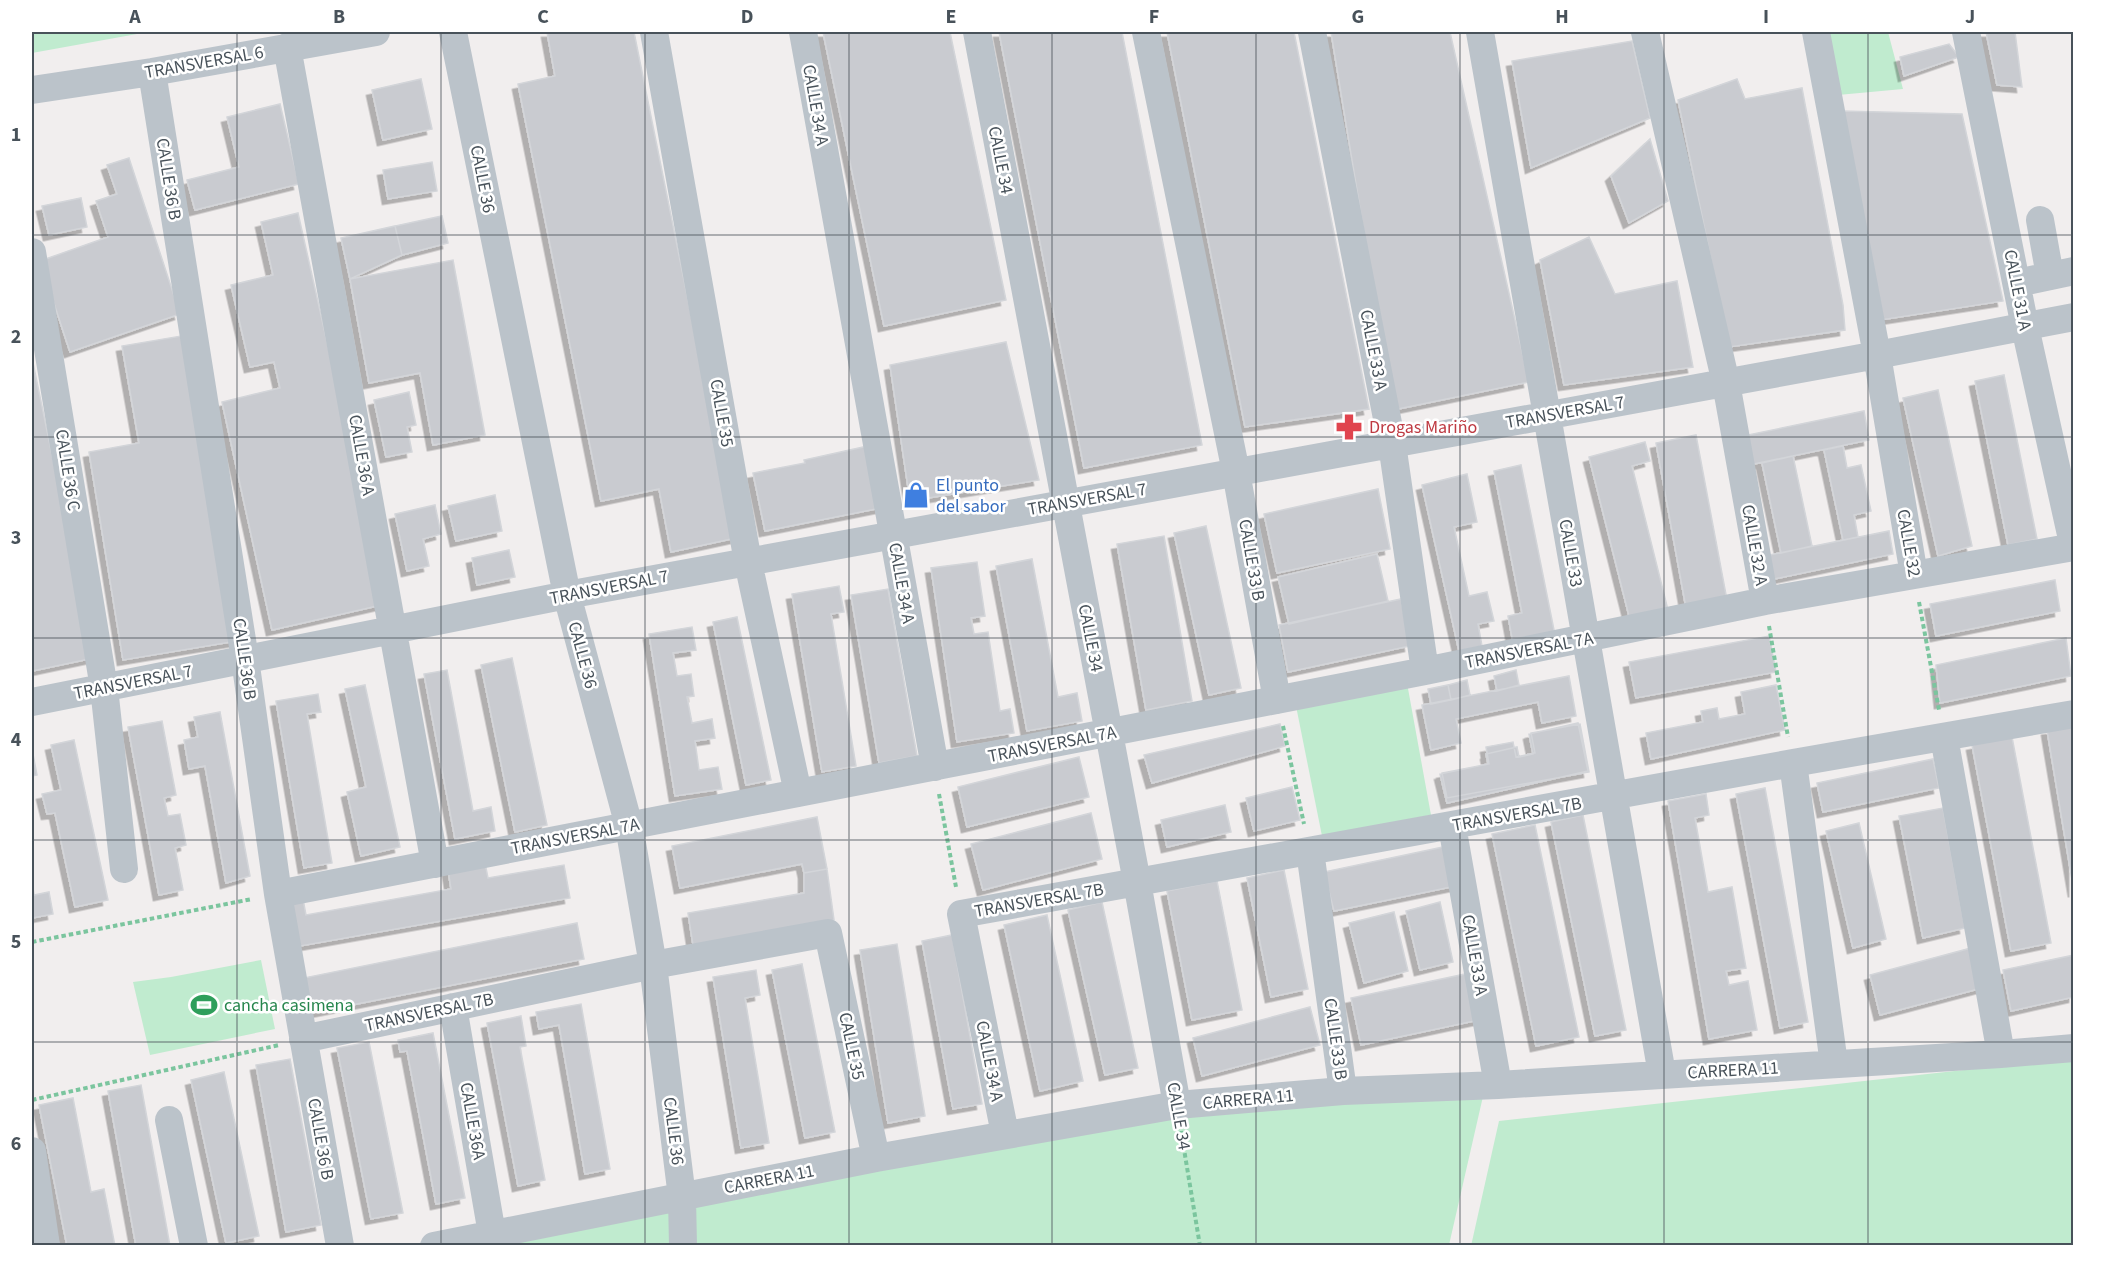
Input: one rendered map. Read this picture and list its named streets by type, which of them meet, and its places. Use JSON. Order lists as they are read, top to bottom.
{
  "streets": {
    "street": [
      "TRANSVERSAL 6",
      "CALLE 34 A",
      "CALLE 34",
      "CALLE 36 B",
      "CALLE 36",
      "CALLE 31 A",
      "CALLE 33 A",
      "TRANSVERSAL 7",
      "CALLE 35",
      "CALLE 36 A",
      "CALLE 36 C",
      "CALLE 32",
      "CALLE 32 A",
      "CALLE 33",
      "CALLE 33 B",
      "TRANSVERSAL 7A",
      "TRANSVERSAL 7B",
      "CARRERA 11",
      "CALLE 36A"
    ]
  },
  "crossings": [
    ["TRANSVERSAL 6", "CALLE 36 B"],
    ["TRANSVERSAL 6", "CALLE 36 A"],
    ["CALLE 34 A", "TRANSVERSAL 7"],
    ["CALLE 34 A", "TRANSVERSAL 7A"],
    ["CALLE 34 A", "TRANSVERSAL 7B"],
    ["CALLE 34 A", "CARRERA 11"],
    ["CALLE 34", "TRANSVERSAL 7"],
    ["CALLE 34", "TRANSVERSAL 7A"],
    ["CALLE 34", "TRANSVERSAL 7B"],
    ["CALLE 34", "CARRERA 11"],
    ["CALLE 36 B", "TRANSVERSAL 7"],
    ["CALLE 36 B", "TRANSVERSAL 7A"],
    ["CALLE 36 B", "TRANSVERSAL 7B"],
    ["CALLE 36", "TRANSVERSAL 7"],
    ["CALLE 36", "TRANSVERSAL 7A"],
    ["CALLE 36", "TRANSVERSAL 7B"],
    ["CALLE 36", "CARRERA 11"],
    ["CALLE 31 A", "TRANSVERSAL 7"],
    ["CALLE 31 A", "TRANSVERSAL 7A"],
    ["CALLE 33 A", "TRANSVERSAL 7"],
    ["CALLE 33 A", "TRANSVERSAL 7A"],
    ["CALLE 33 A", "TRANSVERSAL 7B"],
    ["CALLE 33 A", "CARRERA 11"],
    ["TRANSVERSAL 7", "CALLE 35"],
    ["TRANSVERSAL 7", "CALLE 36 A"],
    ["TRANSVERSAL 7", "CALLE 36 C"],
    ["TRANSVERSAL 7", "CALLE 32"],
    ["TRANSVERSAL 7", "CALLE 32 A"],
    ["TRANSVERSAL 7", "CALLE 33"],
    ["TRANSVERSAL 7", "CALLE 33 B"],
    ["CALLE 35", "TRANSVERSAL 7A"],
    ["CALLE 35", "TRANSVERSAL 7B"],
    ["CALLE 35", "CARRERA 11"],
    ["CALLE 36 A", "TRANSVERSAL 7A"],
    ["CALLE 32", "TRANSVERSAL 7A"],
    ["CALLE 32", "TRANSVERSAL 7B"],
    ["CALLE 32 A", "TRANSVERSAL 7A"],
    ["CALLE 32 A", "TRANSVERSAL 7B"],
    ["CALLE 33", "TRANSVERSAL 7A"],
    ["CALLE 33", "TRANSVERSAL 7B"],
    ["CALLE 33", "CARRERA 11"],
    ["CALLE 33 B", "TRANSVERSAL 7A"],
    ["CALLE 33 B", "TRANSVERSAL 7B"],
    ["CALLE 33 B", "CARRERA 11"],
    ["TRANSVERSAL 7B", "CALLE 36A"],
    ["CARRERA 11", "CALLE 36A"]
  ],
  "places": {
    "pharmacy": ["Drogas Mariño"],
    "shop": ["El punto del sabor"],
    "sports": ["cancha casimena"]
  },
  "grid": {
    "columns": [
      "A",
      "B",
      "C",
      "D",
      "E",
      "F",
      "G",
      "H",
      "I",
      "J"
    ],
    "rows": [
      "1",
      "2",
      "3",
      "4",
      "5",
      "6"
    ]
  }
}
